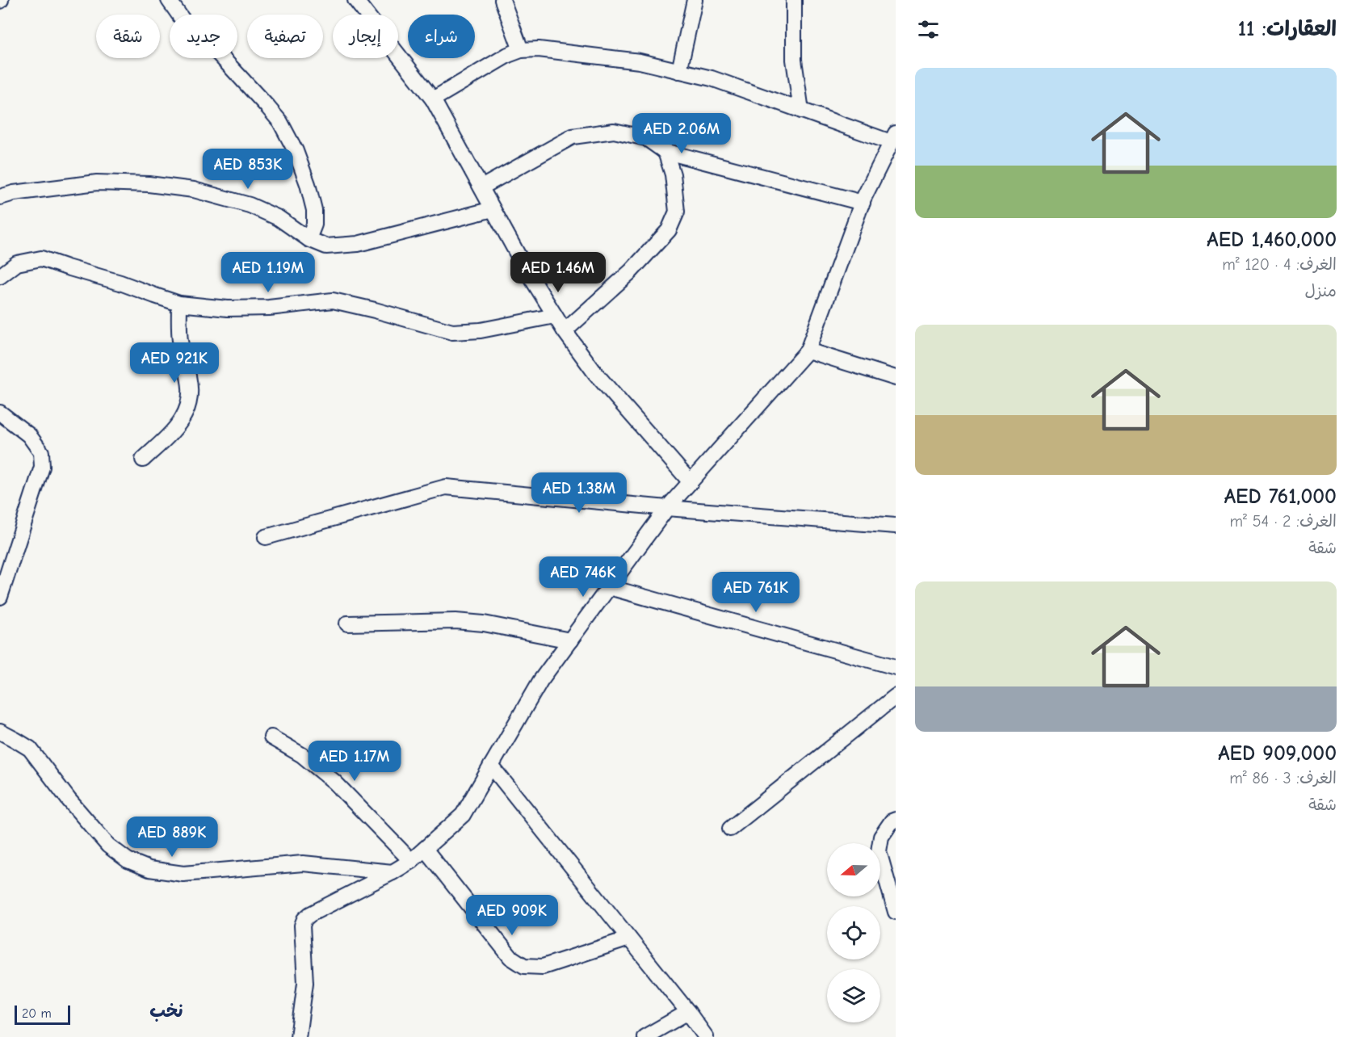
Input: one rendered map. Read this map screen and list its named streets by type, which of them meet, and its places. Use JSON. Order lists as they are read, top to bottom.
{
  "districts": ["نخب"],
  "scale_bar": "20 m",
  "north": "left",
  "page": {
    "heading": "العقارات: 11",
    "chip": [
      "شراء",
      "إيجار",
      "تصفية",
      "جديد",
      "شقة"
    ],
    "list": [
      {
        "name": "AED 1,460,000",
        "note": "الغرف: 4 · 120 m² · منزل"
      },
      {
        "name": "AED 761,000",
        "note": "الغرف: 2 · 54 m² · شقة"
      },
      {
        "name": "AED 909,000",
        "note": "الغرف: 3 · 86 m² · شقة"
      }
    ],
    "price": [
      "AED 2.06M",
      "AED 853K",
      "AED 1.19M",
      "AED 1.46M",
      "AED 921K",
      "AED 1.38M",
      "AED 746K",
      "AED 761K",
      "AED 1.17M",
      "AED 889K",
      "AED 909K"
    ],
    "scale": "20 m"
  }
}
